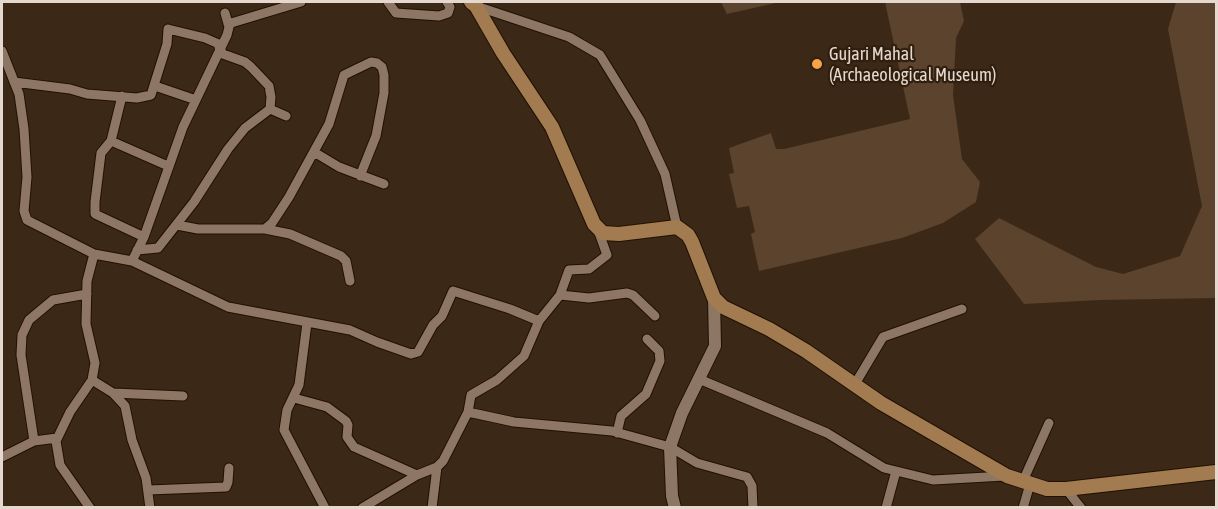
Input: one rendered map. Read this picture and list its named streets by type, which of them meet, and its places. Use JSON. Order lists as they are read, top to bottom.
{
  "places": ["Gujari Mahal (Archaeological Museum)"]
}
